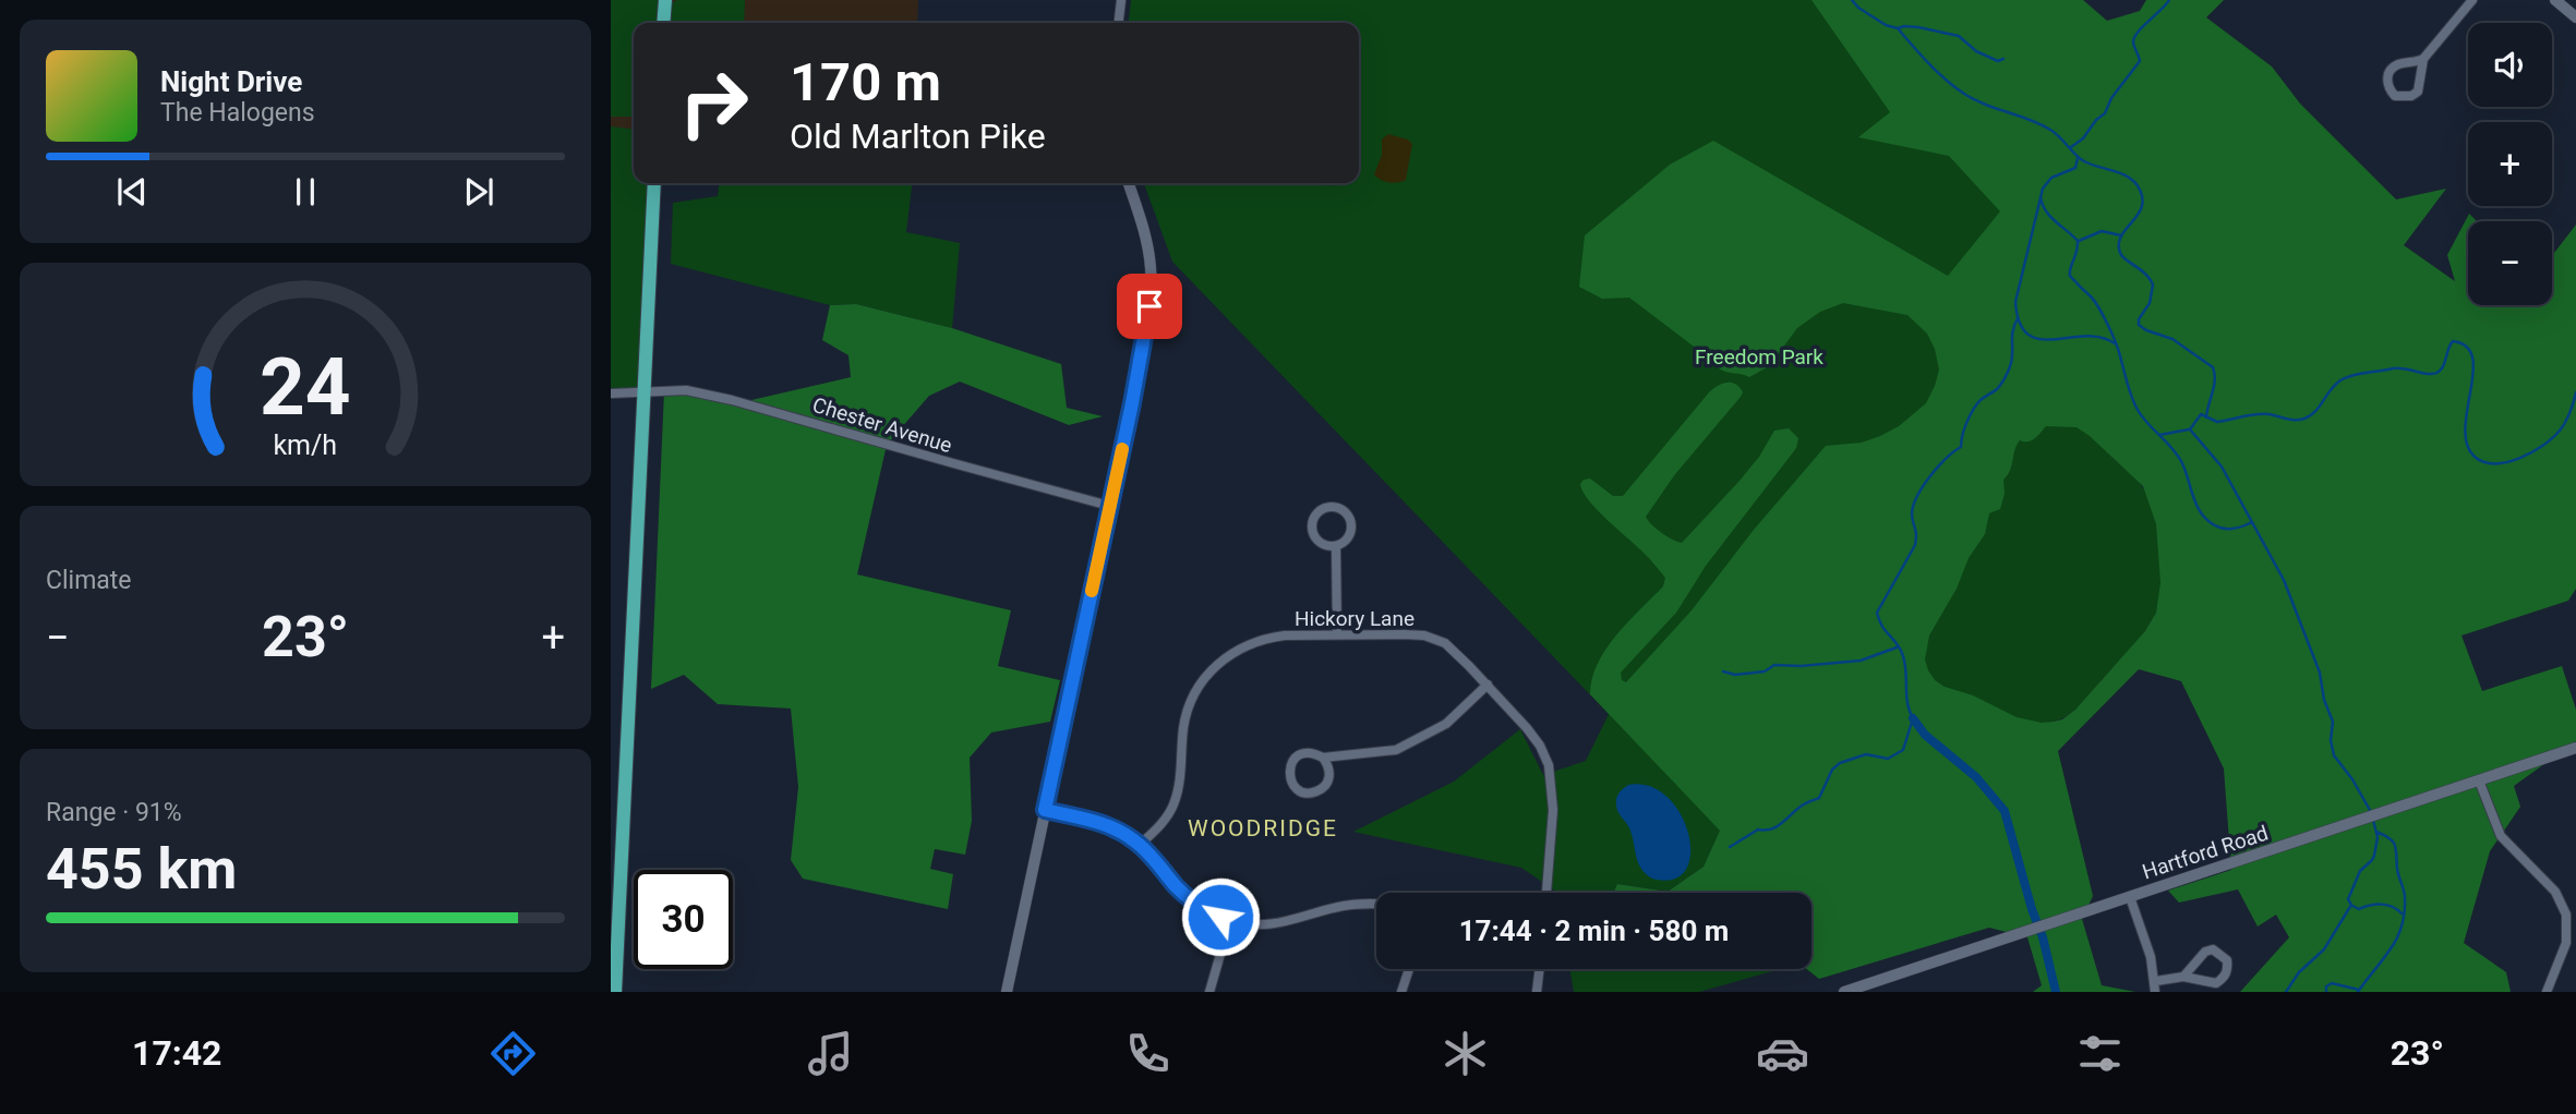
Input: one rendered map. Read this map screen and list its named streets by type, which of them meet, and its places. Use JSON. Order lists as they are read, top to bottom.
{
  "streets": {
    "street": ["Chester Avenue", "Hickory Lane", "Hartford Road"]
  },
  "districts": ["WOODRIDGE"],
  "parks": ["Freedom Park"],
  "page": {
    "map_buttons": ["+", "−"],
    "turn": ["170 m", "Old Marlton Pike"],
    "song": ["Night Drive", "The Halogens"],
    "tile": [
      "Climate",
      ["Range · 91%", "455 km"]
    ],
    "heat": ["−", "23°", "+"],
    "limit": "30",
    "trip": "17:44 · 2 min · 580 m",
    "tabs": ["17:42", "23°"],
    "gauge": ["24", "km/h"]
  }
}
